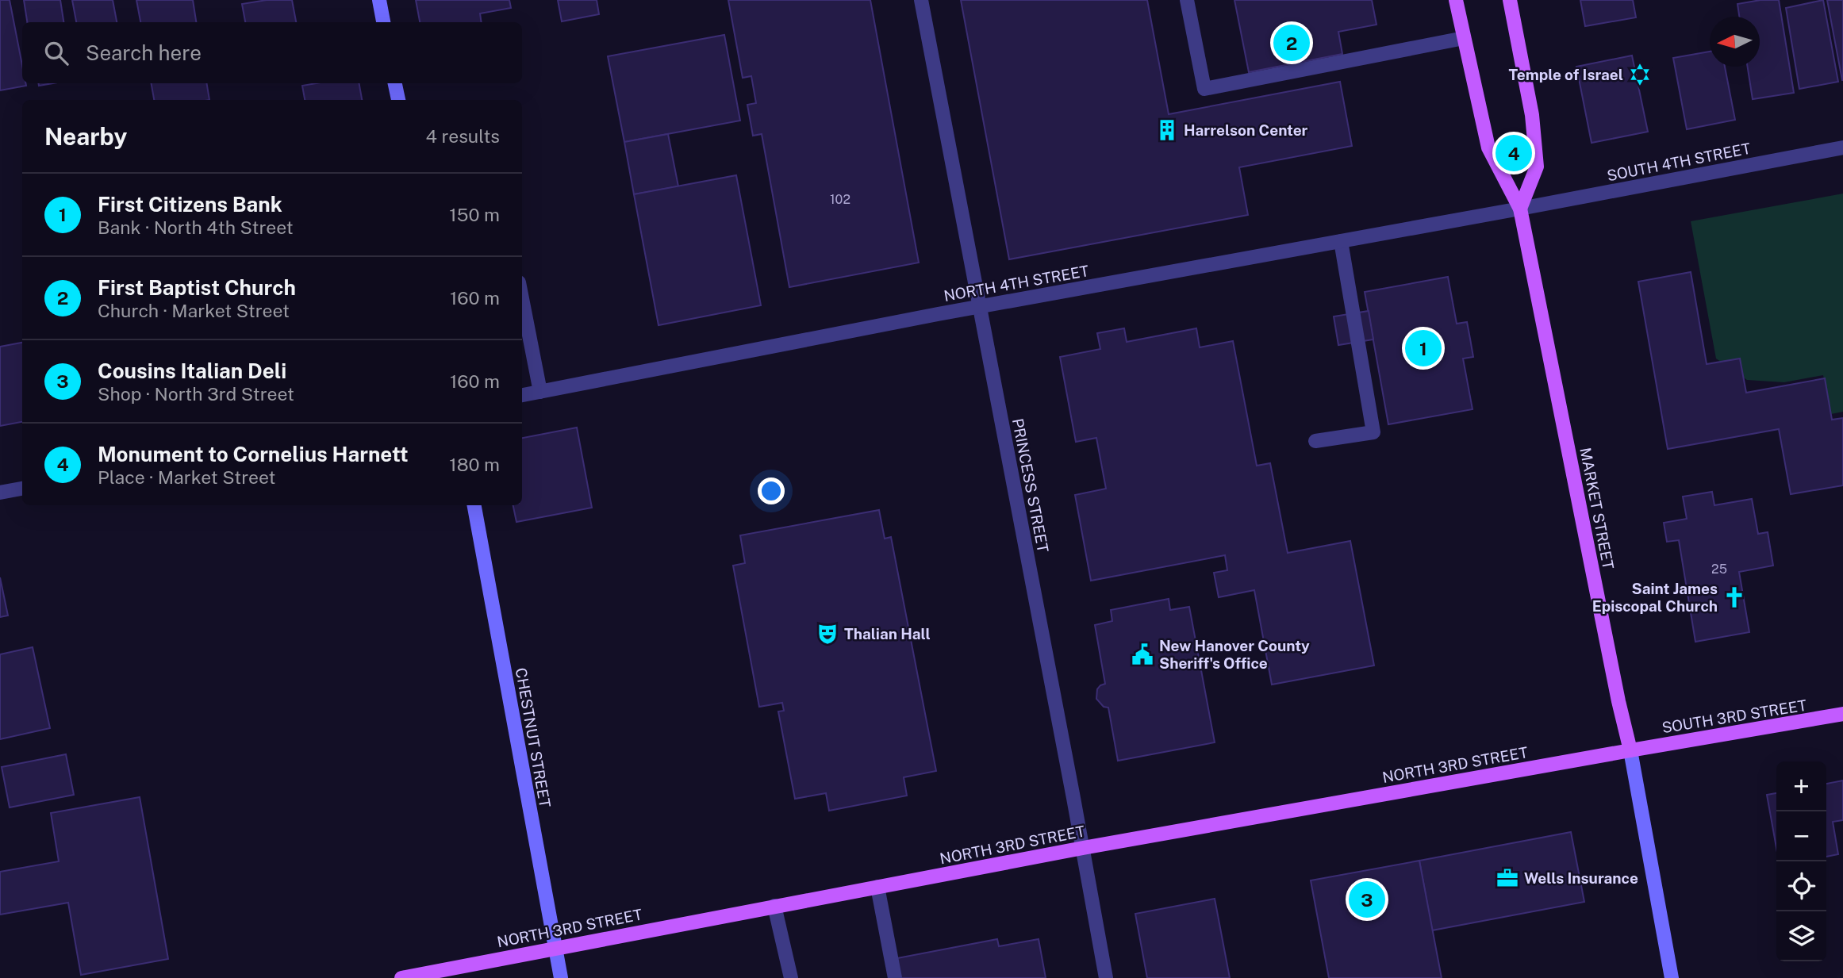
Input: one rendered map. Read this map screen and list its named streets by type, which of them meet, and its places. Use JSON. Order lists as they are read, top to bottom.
{
  "streets": {
    "main road": ["MARKET STREET", "SOUTH 3RD STREET", "NORTH 3RD STREET"],
    "street": [
      "SOUTH 4TH STREET",
      "NORTH 4TH STREET",
      "PRINCESS STREET",
      "CHESTNUT STREET"
    ]
  },
  "crossings": [
    ["SOUTH 4TH STREET", "NORTH 4TH STREET"],
    ["SOUTH 4TH STREET", "MARKET STREET"],
    ["NORTH 4TH STREET", "PRINCESS STREET"],
    ["NORTH 4TH STREET", "MARKET STREET"],
    ["PRINCESS STREET", "NORTH 3RD STREET"],
    ["MARKET STREET", "SOUTH 3RD STREET"],
    ["MARKET STREET", "NORTH 3RD STREET"],
    ["SOUTH 3RD STREET", "NORTH 3RD STREET"],
    ["CHESTNUT STREET", "NORTH 3RD STREET"]
  ],
  "places": {
    "synagogue": ["Temple of Israel"],
    "building": ["Harrelson Center"],
    "church": ["Saint James Episcopal Church"],
    "theatre": ["Thalian Hall"],
    "public building": ["New Hanover County Sheriff's Office"],
    "office": ["Wells Insurance"]
  },
  "house_numbers": ["102", "25"],
  "north": "left",
  "page": {
    "pins": [
      "2",
      "4",
      "1",
      "3"
    ],
    "search": "Search here",
    "heading": ["Nearby", "4 results"],
    "list": [
      {
        "mark": "1",
        "name": "First Citizens Bank",
        "note": "Bank · North 4th Street",
        "value": "150 m"
      },
      {
        "mark": "2",
        "name": "First Baptist Church",
        "note": "Church · Market Street",
        "value": "160 m"
      },
      {
        "mark": "3",
        "name": "Cousins Italian Deli",
        "note": "Shop · North 3rd Street",
        "value": "160 m"
      },
      {
        "mark": "4",
        "name": "Monument to Cornelius Harnett",
        "note": "Place · Market Street",
        "value": "180 m"
      }
    ],
    "map_buttons": ["+", "−"]
  }
}
